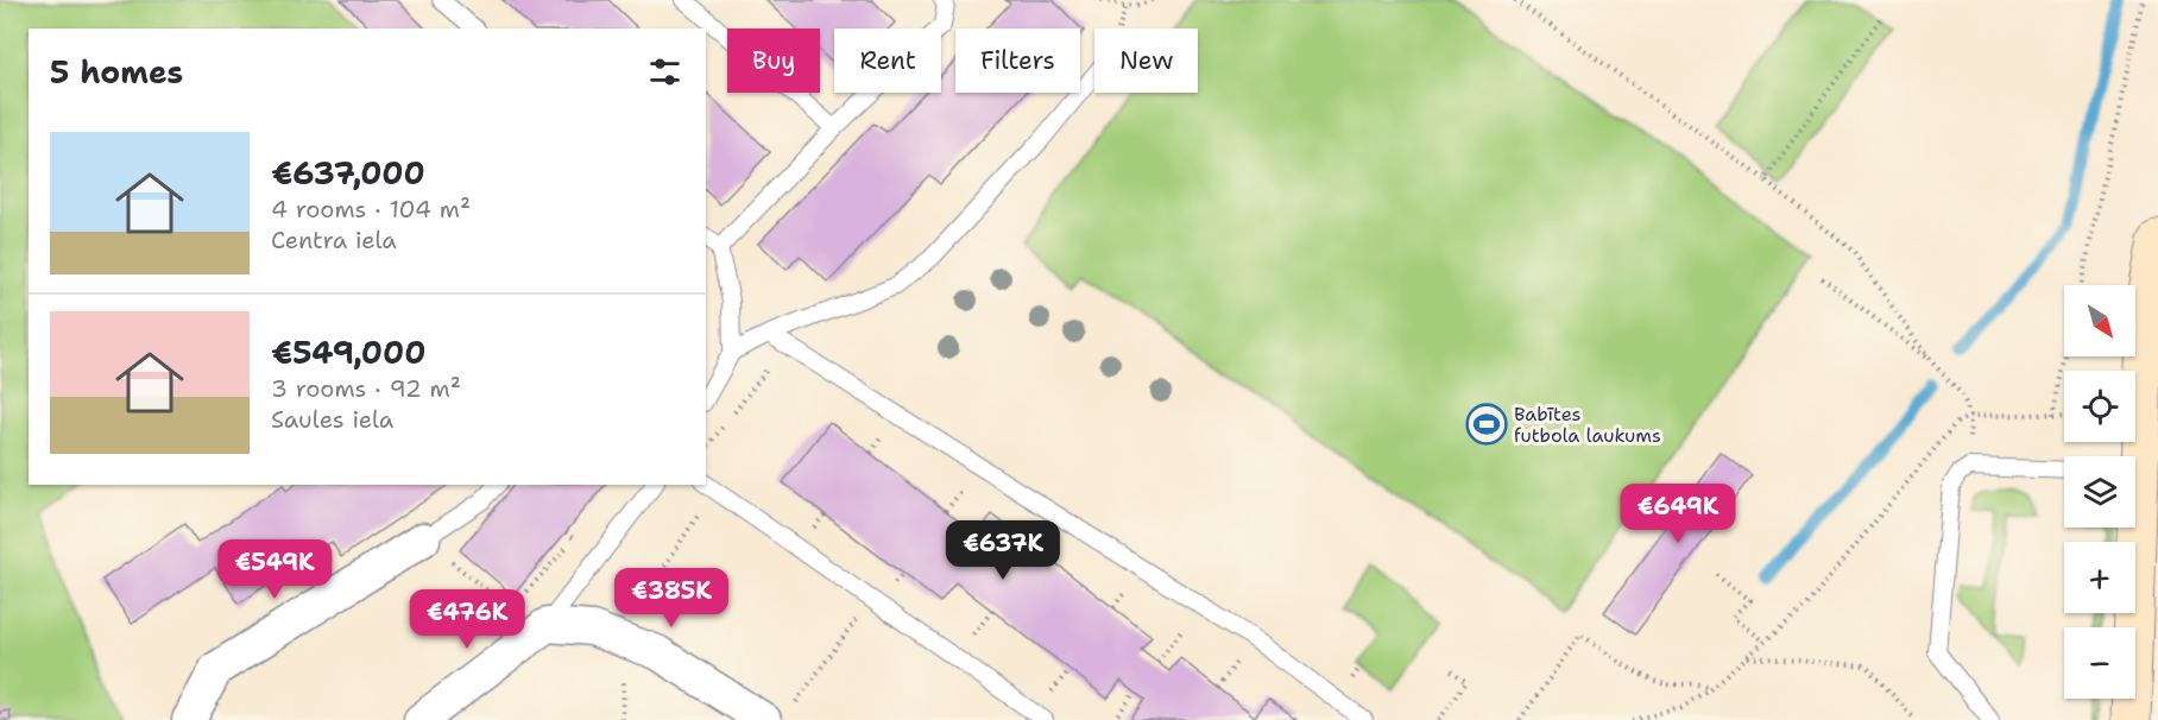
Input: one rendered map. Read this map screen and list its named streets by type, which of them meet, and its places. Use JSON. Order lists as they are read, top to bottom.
{
  "places": {
    "sports": ["Babītes futbola laukums"]
  },
  "north": "bottom right",
  "page": {
    "chip": [
      "Buy",
      "Rent",
      "Filters",
      "New"
    ],
    "heading": "5 homes",
    "list": [
      {
        "name": "€637,000",
        "note": "4 rooms · 104 m² · Centra iela"
      },
      {
        "name": "€549,000",
        "note": "3 rooms · 92 m² · Saules iela"
      }
    ],
    "map_buttons": ["+", "−"],
    "price": [
      "€649K",
      "€637K",
      "€549K",
      "€385K",
      "€476K"
    ]
  }
}
